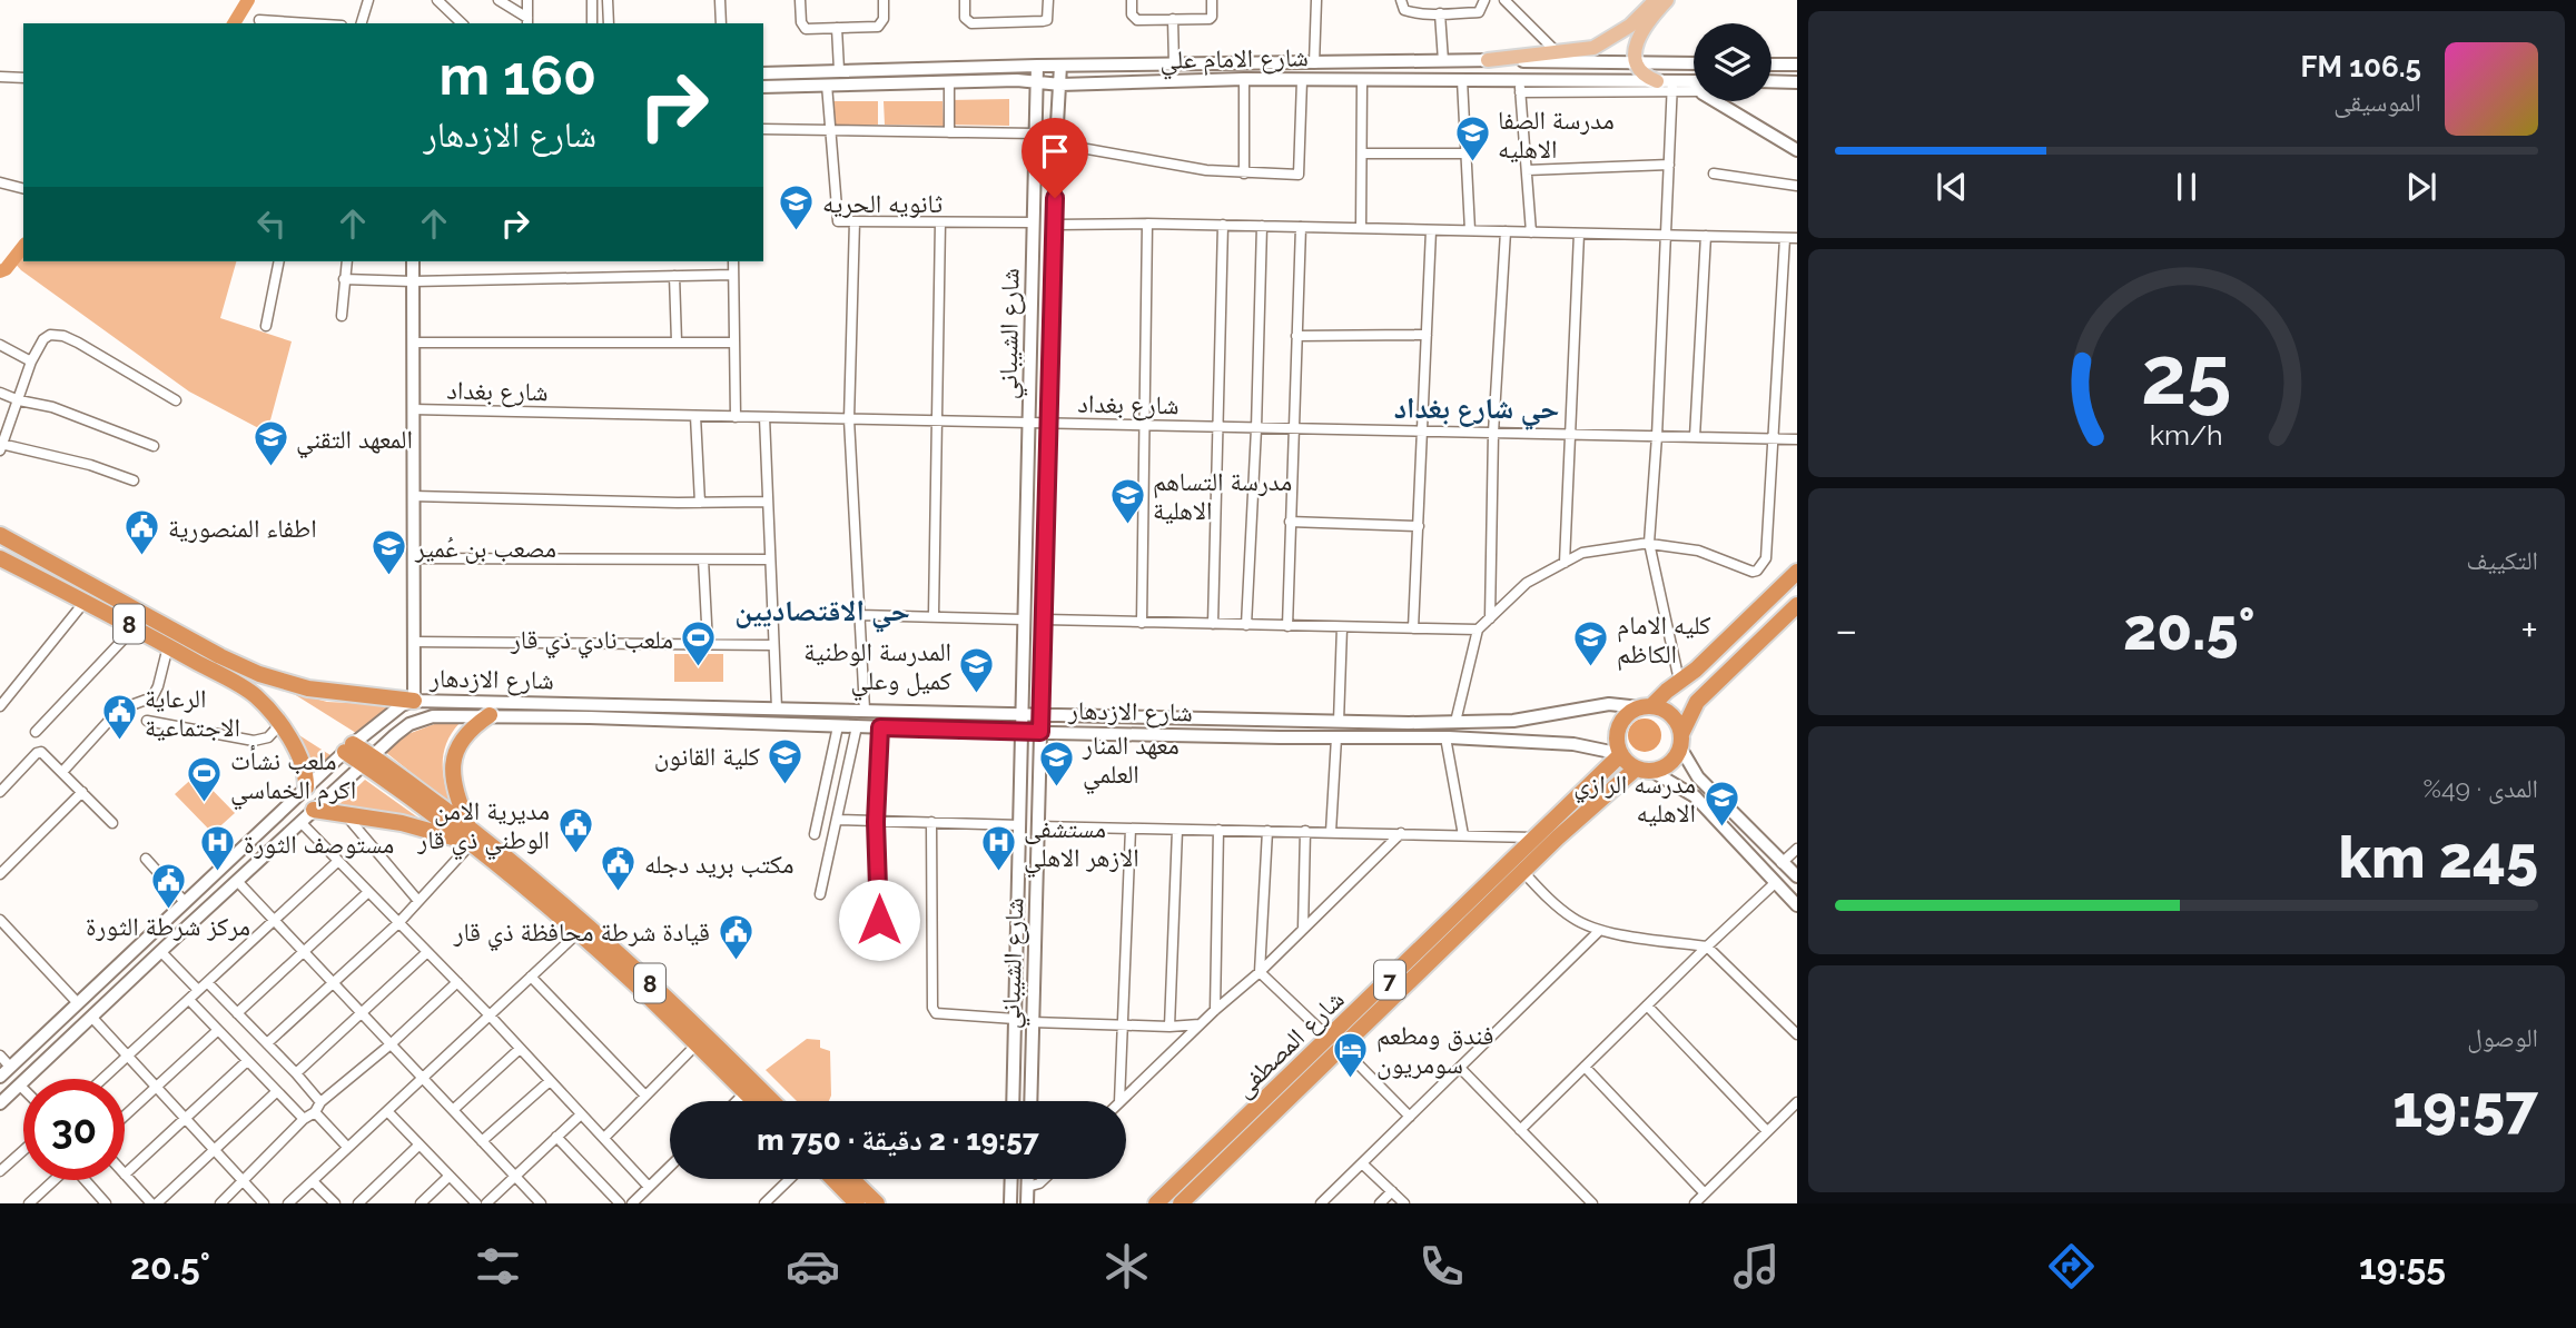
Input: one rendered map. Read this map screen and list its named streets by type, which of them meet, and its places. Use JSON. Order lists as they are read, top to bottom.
{
  "streets": {
    "highway": ["8", "7", "شارع المصطفى"],
    "main road": ["شارع الامام علي", "شارع الشيباني", "شارع الازدهار"],
    "street": ["شارع بغداد"]
  },
  "crossings": [
    ["شارع الامام علي", "شارع الشيباني"],
    ["شارع الشيباني", "شارع بغداد"],
    ["شارع الشيباني", "شارع الازدهار"],
    ["8", "شارع الازدهار"],
    ["شارع الازدهار", "7"],
    ["شارع الازدهار", "شارع المصطفى"],
    ["7", "شارع المصطفى"]
  ],
  "districts": ["حي شارع بغداد", "حي الاقتصاديين"],
  "places": {
    "school or university": [
      "مدرسة الصفا الاهليه",
      "ثانويه الحريه",
      "المعهد التقني",
      "مدرسة التساهم الاهلية",
      "مصعب بن عُمير",
      "كليه الامام الكاظم",
      "المدرسة الوطنية كميل وعلي",
      "كلية القانون",
      "معهد المنار العلمي",
      "مدرسه الرازي الاهليه"
    ],
    "public building": [
      "اطفاء المنصورية",
      "الرعاية الاجتماعية",
      "مديرية الامن الوطني ذي قار",
      "مكتب بريد دجله",
      "مركز شرطة الثورة",
      "قيادة شرطة محافظة ذي قار"
    ],
    "sports": ["ملعب نادي ذي قار", "ملعب نشأت اكرم الخماسي"],
    "hospital": ["مستشفى الازهر الاهلي", "مستوصف الثورة"],
    "hotel": ["فندق ومطعم سومريون"]
  },
  "page": {
    "turn": ["160 m", "شارع الازدهار"],
    "song": ["106.5 FM", "الموسيقى"],
    "tile": [
      "التكييف",
      ["المدى · 49%", "245 km"],
      ["الوصول", "19:57"]
    ],
    "heat": ["−", "20.5°", "+"],
    "limit": "30",
    "trip": "19:57 · 2 دقيقة · 750 m",
    "tabs": ["19:55", "20.5°"],
    "gauge": ["25", "km/h"]
  }
}
